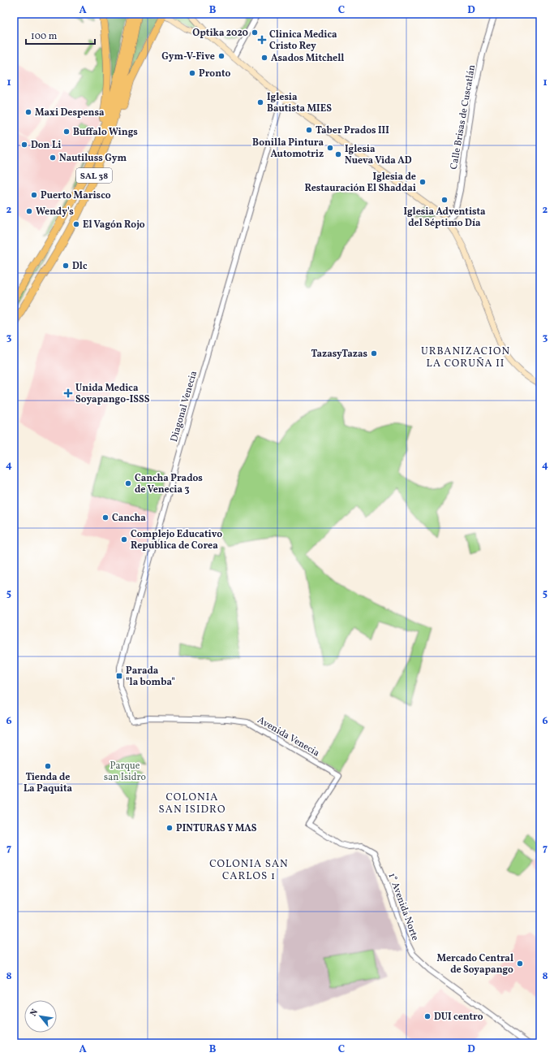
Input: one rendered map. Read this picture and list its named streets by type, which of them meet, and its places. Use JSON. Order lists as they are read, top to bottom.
{
  "streets": {
    "highway": ["SAL 38"],
    "street": [
      "Calle Brisas de Cuscatlán",
      "Diagonal Venecia",
      "Avenida Venecia",
      "1° Avenida Norte"
    ]
  },
  "crossings": [
    ["Diagonal Venecia", "Avenida Venecia"],
    ["Avenida Venecia", "1° Avenida Norte"]
  ],
  "districts": ["URBANIZACION LA CORUÑA II", "COLONIA SAN ISIDRO", "COLONIA SAN CARLOS 1"],
  "parks": ["Parque san Isidro"],
  "places": {
    "other": [
      "Optika 2020",
      "Gym-V-Five",
      "Asados Mitchell",
      "Pronto",
      "Iglesia Bautista MIES",
      "Maxi Despensa",
      "Taber Prados III",
      "Buffalo Wings",
      "Don Li",
      "Bonilla Pintura Automotriz",
      "Iglesia Nueva Vida AD",
      "Nautiluss Gym",
      "Iglesia de Restauración El Shaddai",
      "Puerto Marisco",
      "Iglesia Adventista del Séptimo Día",
      "Wendy's",
      "El Vagón Rojo",
      "Dlc",
      "TazasyTazas",
      "Cancha Prados de Venecia 3",
      "Cancha",
      "Complejo Educativo Republica de Corea",
      "Tienda de La Paquita",
      "PINTURAS Y MAS",
      "Mercado Central de Soyapango",
      "DUI centro"
    ],
    "health": ["Clinica Medica Cristo Rey", "Unida Medica Soyapango-ISSS"],
    "transit": ["Parada \"la bomba\""]
  },
  "scale_bar": "100 m",
  "north": "top left",
  "grid": {
    "columns": [
      "A",
      "B",
      "C",
      "D"
    ],
    "rows": [
      "1",
      "2",
      "3",
      "4",
      "5",
      "6",
      "7",
      "8"
    ]
  }
}
